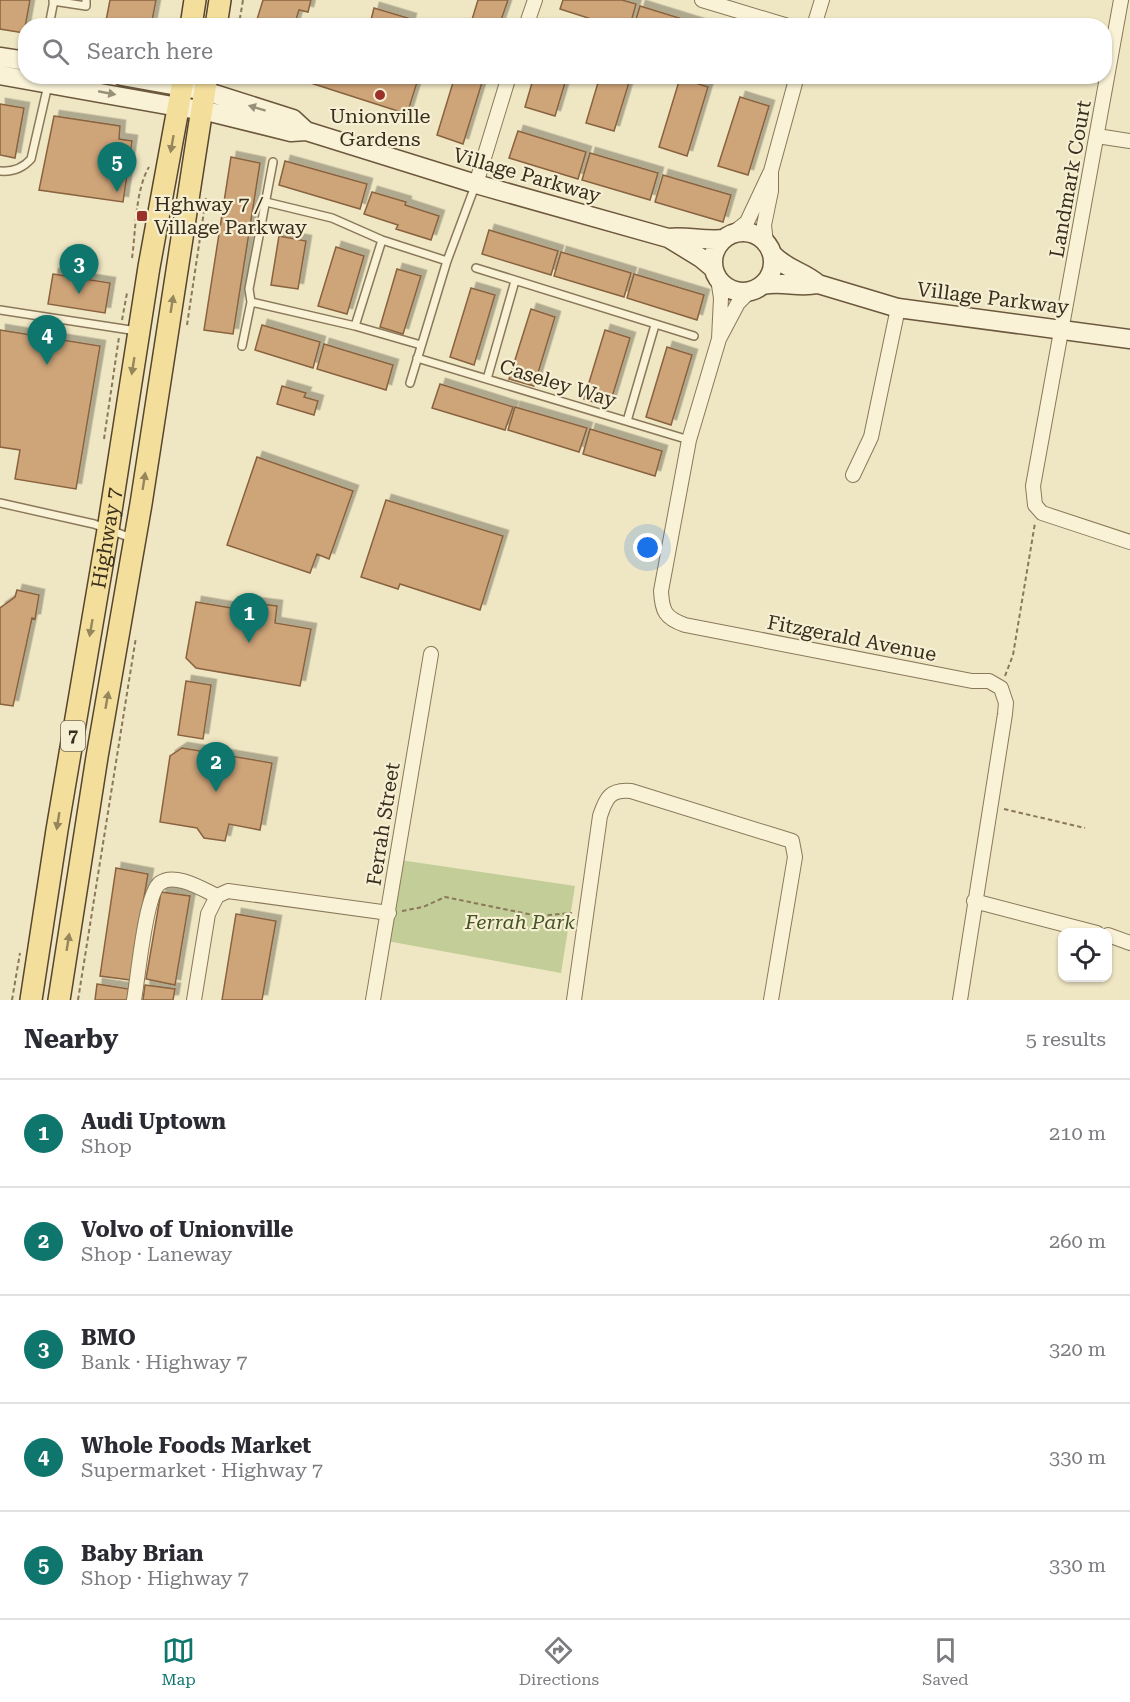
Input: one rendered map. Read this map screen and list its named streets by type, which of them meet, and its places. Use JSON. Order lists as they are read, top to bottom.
{
  "streets": {
    "main road": ["Village Parkway", "Highway 7", "7"],
    "street": ["Landmark Court", "Fitzgerald Avenue", "Ferrah Street"],
    "lane": ["Caseley Way"]
  },
  "crossings": [
    ["Village Parkway", "Landmark Court"],
    ["Village Parkway", "Highway 7"],
    ["Village Parkway", "Fitzgerald Avenue"],
    ["Caseley Way", "Fitzgerald Avenue"]
  ],
  "parks": ["Ferrah Park"],
  "places": {
    "other": ["Unionville Gardens"],
    "transit": ["Hghway 7 / Village Parkway"]
  },
  "page": {
    "search": "Search here",
    "pins": [
      "5",
      "3",
      "4",
      "1",
      "2"
    ],
    "heading": ["Nearby", "5 results"],
    "list": [
      {
        "mark": "1",
        "name": "Audi Uptown",
        "note": "Shop",
        "value": "210 m"
      },
      {
        "mark": "2",
        "name": "Volvo of Unionville",
        "note": "Shop · Laneway",
        "value": "260 m"
      },
      {
        "mark": "3",
        "name": "BMO",
        "note": "Bank · Highway 7",
        "value": "320 m"
      },
      {
        "mark": "4",
        "name": "Whole Foods Market",
        "note": "Supermarket · Highway 7",
        "value": "330 m"
      },
      {
        "mark": "5",
        "name": "Baby Brian",
        "note": "Shop · Highway 7",
        "value": "330 m"
      }
    ],
    "nav": ["Map", "Directions", "Saved"]
  }
}
